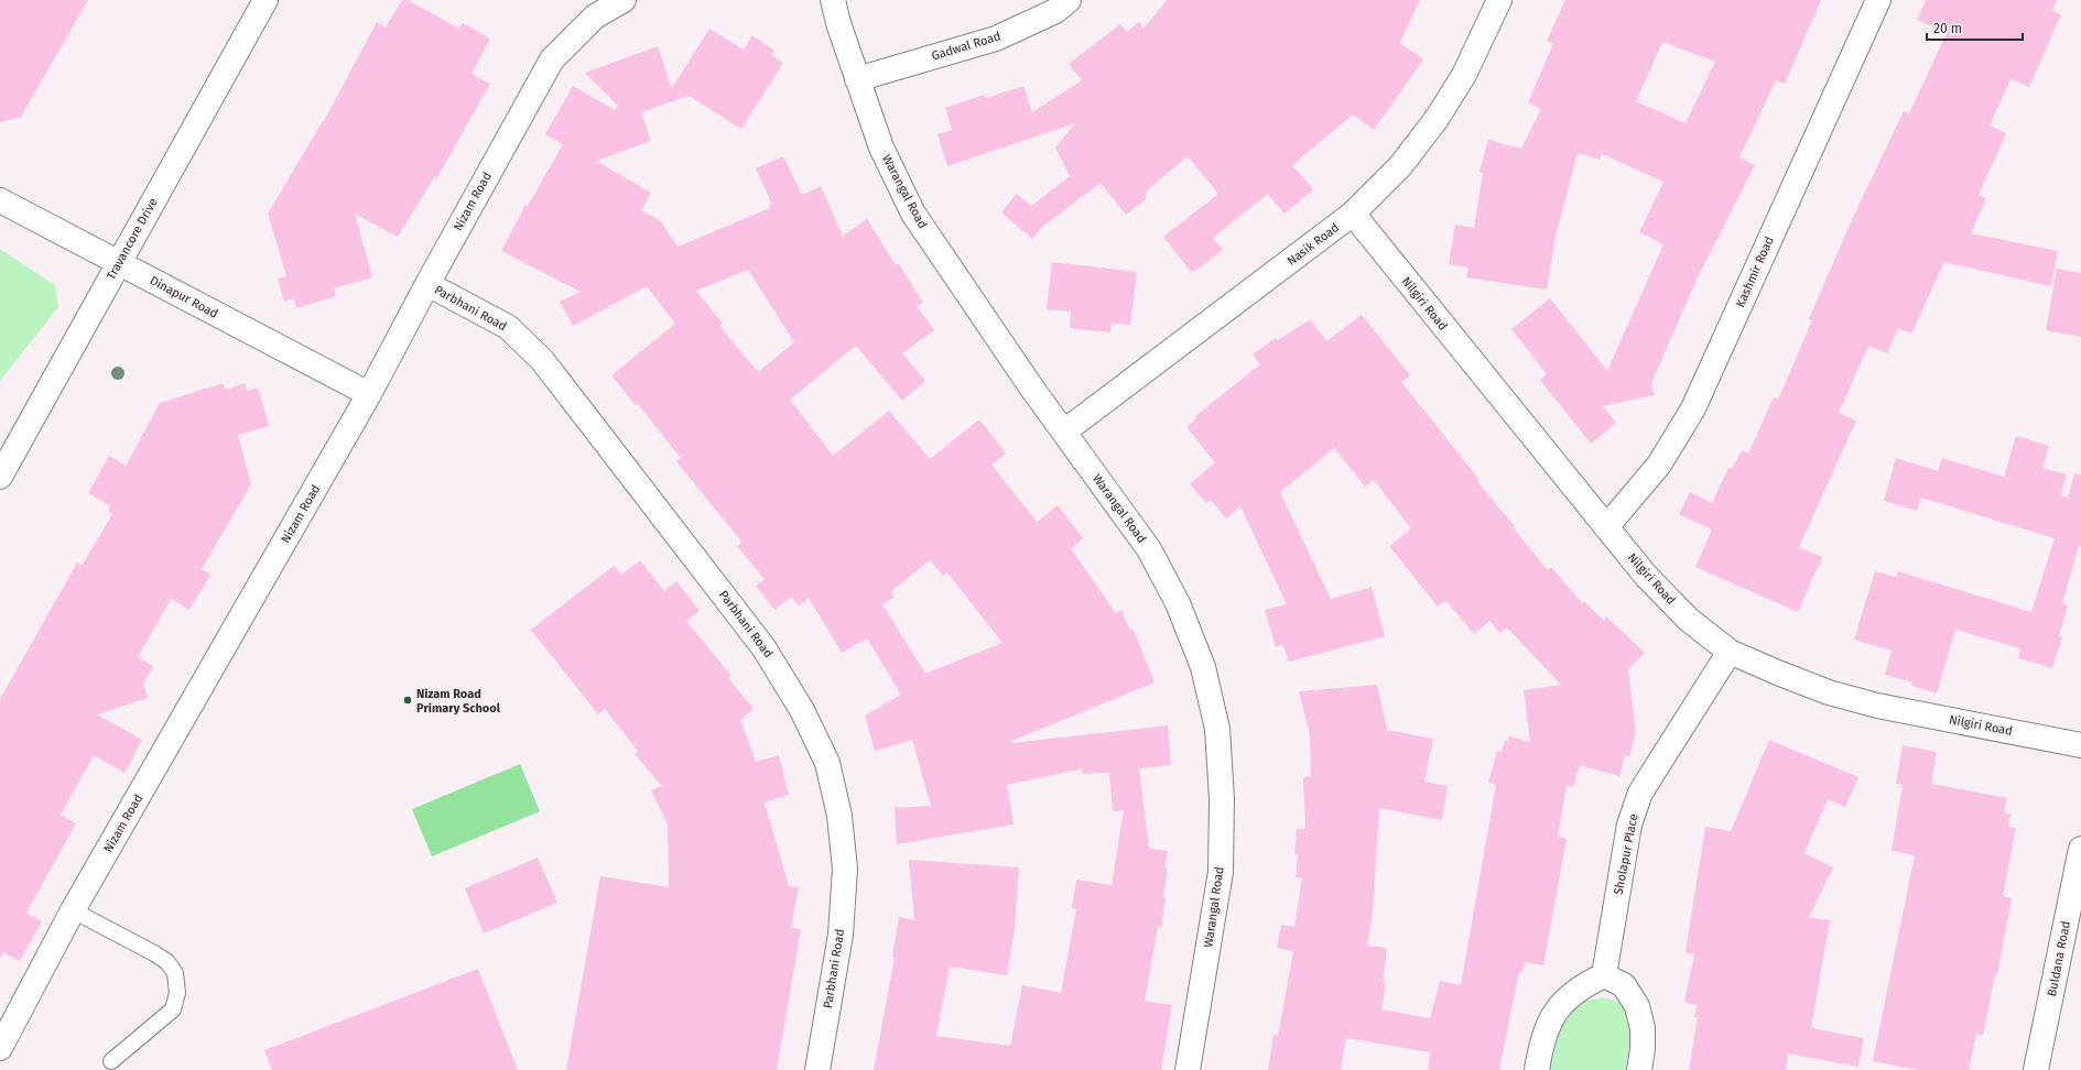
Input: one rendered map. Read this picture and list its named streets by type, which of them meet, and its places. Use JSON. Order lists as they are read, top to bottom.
{
  "streets": {
    "street": [
      "Gadwal Road",
      "Warangal Road",
      "Nizam Road",
      "Travancore Drive",
      "Nasik Road",
      "Kashmir Road",
      "Dinapur Road",
      "Nilgiri Road",
      "Parbhani Road",
      "Sholapur Place",
      "Buldana Road"
    ]
  },
  "crossings": [
    ["Gadwal Road", "Warangal Road"],
    ["Warangal Road", "Nasik Road"],
    ["Nizam Road", "Dinapur Road"],
    ["Nizam Road", "Parbhani Road"],
    ["Travancore Drive", "Dinapur Road"],
    ["Nasik Road", "Nilgiri Road"],
    ["Kashmir Road", "Nilgiri Road"],
    ["Nilgiri Road", "Sholapur Place"]
  ],
  "places": ["Nizam Road Primary School"],
  "scale_bar": "20 m"
}
